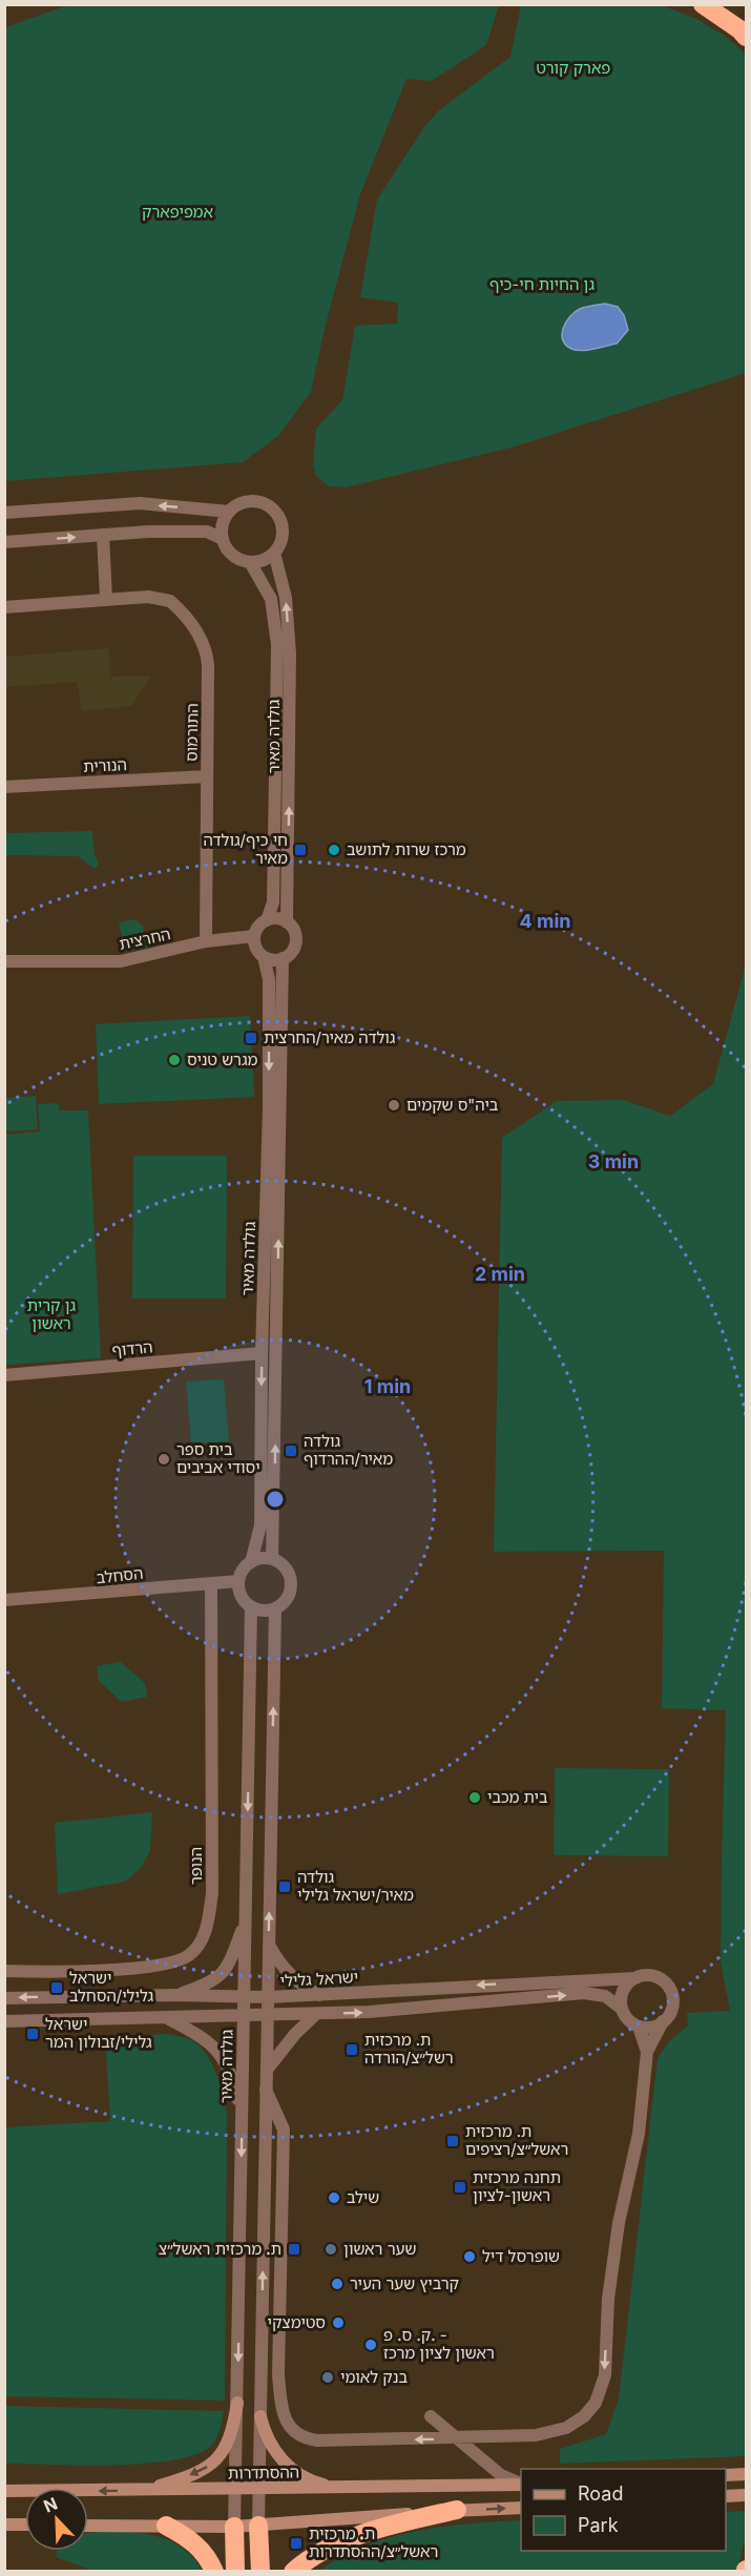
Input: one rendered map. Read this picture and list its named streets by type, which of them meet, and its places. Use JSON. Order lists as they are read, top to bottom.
{
  "streets": {
    "main road": ["ההסתדרות"],
    "street": [
      "התורמוס",
      "גולדה מאיר",
      "הנורית",
      "החרצית",
      "הרדוף",
      "הסחלב",
      "הנופר",
      "ישראל גלילי"
    ]
  },
  "crossings": [
    ["התורמוס", "הנורית"],
    ["התורמוס", "החרצית"],
    ["גולדה מאיר", "החרצית"],
    ["גולדה מאיר", "הרדוף"],
    ["גולדה מאיר", "הסחלב"],
    ["גולדה מאיר", "ישראל גלילי"],
    ["גולדה מאיר", "ההסתדרות"],
    ["הסחלב", "הנופר"]
  ],
  "parks": [
    "פארק קורט",
    "אמפיפארק",
    "גן החיות חי-כיף",
    "גן קרית ראשון"
  ],
  "places": {
    "transit": [
      "חי כיף/גולדה מאיר",
      "גולדה מאיר/החרצית",
      "גולדה מאיר/ההרדוף",
      "גולדה מאיר/ישראל גלילי",
      "ישראל גלילי/הסחלב",
      "ישראל גלילי/זבולון המר",
      "ת. מרכזית רשל״צ/הורדה",
      "ת. מרכזית ראשל״צ/רציפים",
      "תחנה מרכזית ראשון-לציון",
      "ת. מרכזית ראשל״צ",
      "ת. מרכזית ראשל״צ/ההסתדרות"
    ],
    "other": [
      "מרכז שרות לתושב",
      "מגרש טניס",
      "ביה\"ס שקמים",
      "בית ספר יסודי אביבים",
      "בית מכבי",
      "שילב",
      "שער ראשון",
      "שופרסל דיל",
      "קרביץ שער העיר",
      "סטימצקי",
      "ק. ס. פ. - ראשון לציון מרכז",
      "בנק לאומי"
    ]
  },
  "legend": ["Road", "Park"],
  "north": "top left",
  "rings": [
    "4 min",
    "3 min",
    "2 min",
    "1 min"
  ]
}
